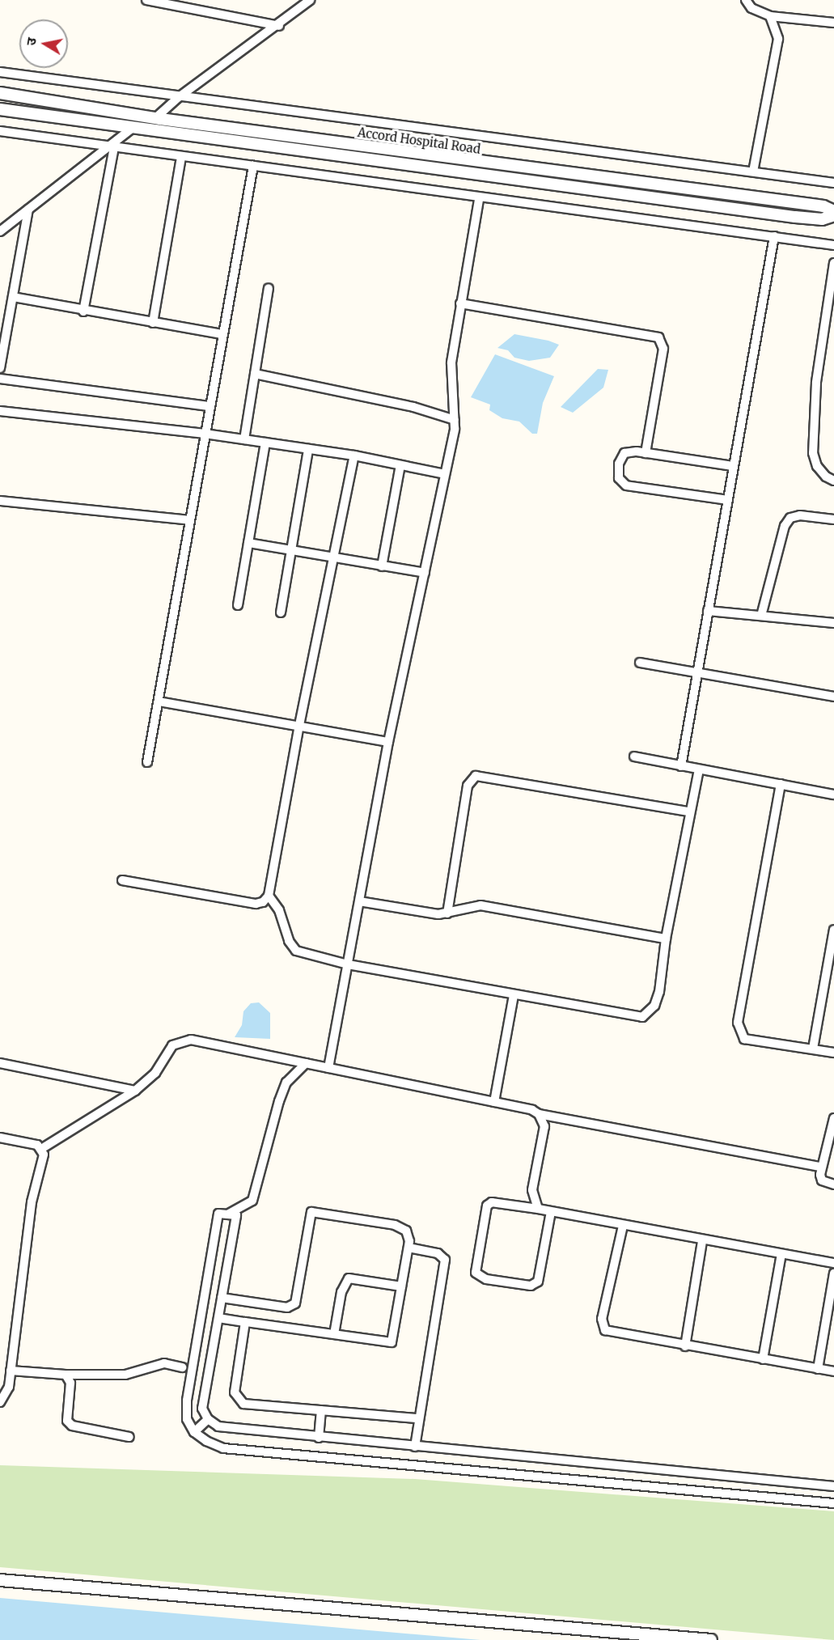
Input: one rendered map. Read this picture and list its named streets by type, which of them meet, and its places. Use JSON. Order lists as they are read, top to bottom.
{
  "streets": {
    "street": ["Accord Hospital Road"]
  },
  "north": "left"
}
